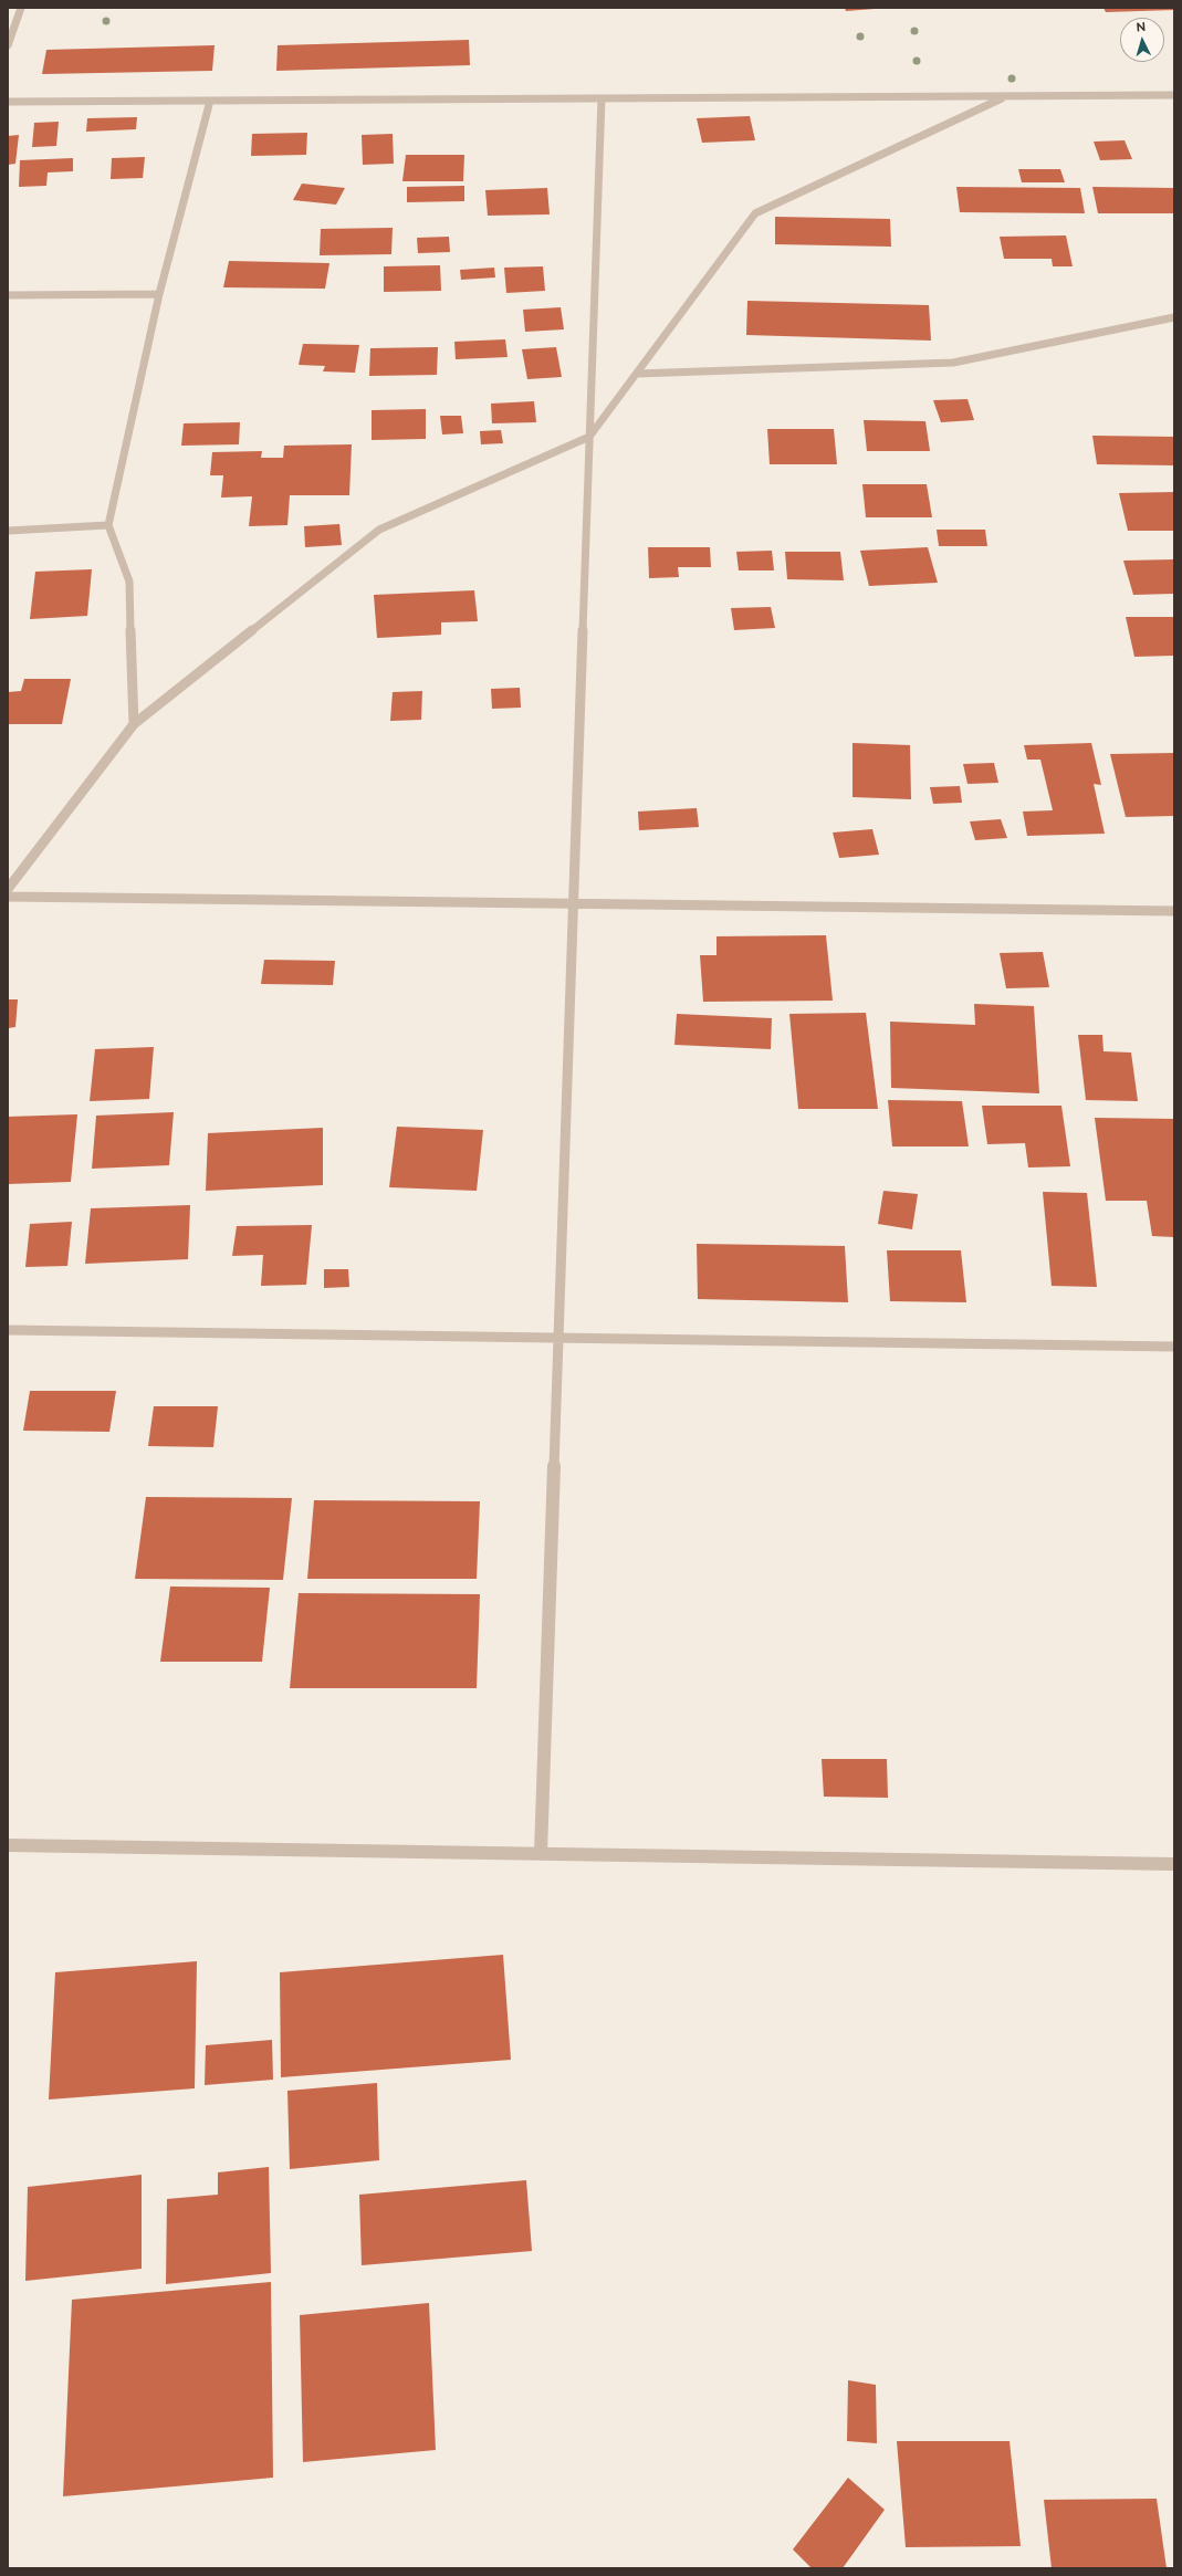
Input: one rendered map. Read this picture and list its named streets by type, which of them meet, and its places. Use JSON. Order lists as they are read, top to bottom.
{
  "north": "top"
}
